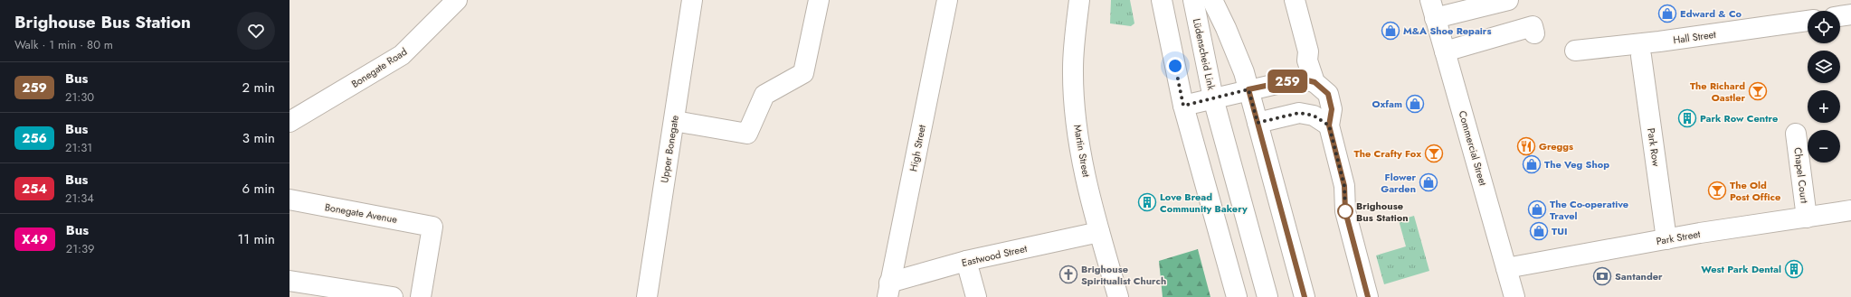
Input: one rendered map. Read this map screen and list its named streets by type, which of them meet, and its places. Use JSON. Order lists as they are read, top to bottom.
{
  "streets": {
    "street": [
      "Hall Street",
      "Lüdenscheid Link",
      "Bonegate Road",
      "Park Row",
      "High Street",
      "Commercial Street",
      "Upper Bonegate",
      "Martin Street",
      "Chapel Court",
      "Bonegate Avenue",
      "Park Street",
      "Eastwood Street"
    ]
  },
  "crossings": [
    ["Park Row", "Park Street"],
    ["High Street", "Eastwood Street"],
    ["Commercial Street", "Park Street"],
    ["Martin Street", "Eastwood Street"],
    ["Chapel Court", "Park Street"]
  ],
  "places": {
    "shop": [
      "Edward & Co",
      "M&A Shoe Repairs",
      "Oxfam",
      "The Veg Shop",
      "Flower Garden",
      "The Co-operative Travel",
      "TUI"
    ],
    "bar": ["The Richard Oastler", "The Crafty Fox", "The Old Post Office"],
    "building": ["Park Row Centre", "Love Bread Community Bakery", "West Park Dental"],
    "restaurant": ["Greggs"],
    "other": ["Brighouse Bus Station"],
    "church": ["Brighouse Spiritualist Church"],
    "bank": ["Santander"]
  },
  "lines": ["bus line 259"],
  "page": {
    "heading": ["Brighouse Bus Station", "Walk · 1 min · 80 m"],
    "on_map": "259",
    "map_buttons": ["+", "−"],
    "list": [
      {
        "mark": "259",
        "name": "Bus",
        "note": "21:30",
        "value": "2 min"
      },
      {
        "mark": "256",
        "name": "Bus",
        "note": "21:31",
        "value": "3 min"
      },
      {
        "mark": "254",
        "name": "Bus",
        "note": "21:34",
        "value": "6 min"
      },
      {
        "mark": "X49",
        "name": "Bus",
        "note": "21:39",
        "value": "11 min"
      }
    ]
  }
}
